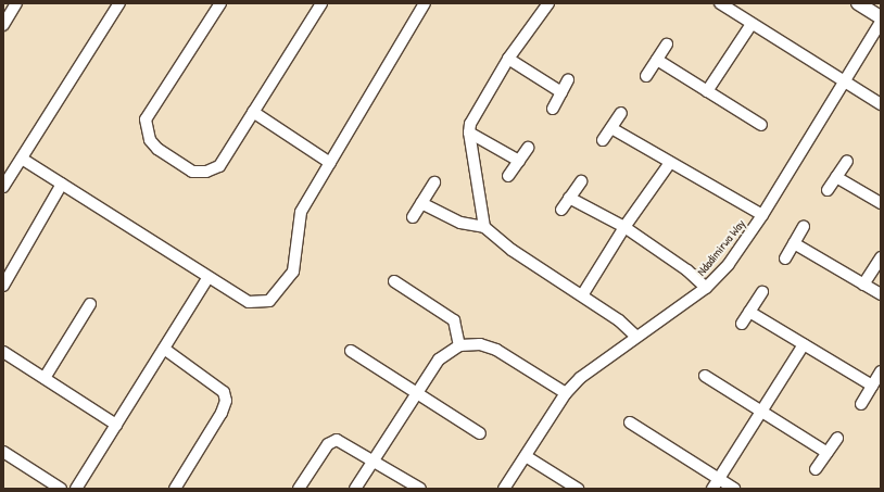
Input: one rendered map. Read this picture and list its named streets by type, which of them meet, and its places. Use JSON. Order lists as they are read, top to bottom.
{
  "streets": {
    "street": ["Ndadimirwa Way"]
  }
}
